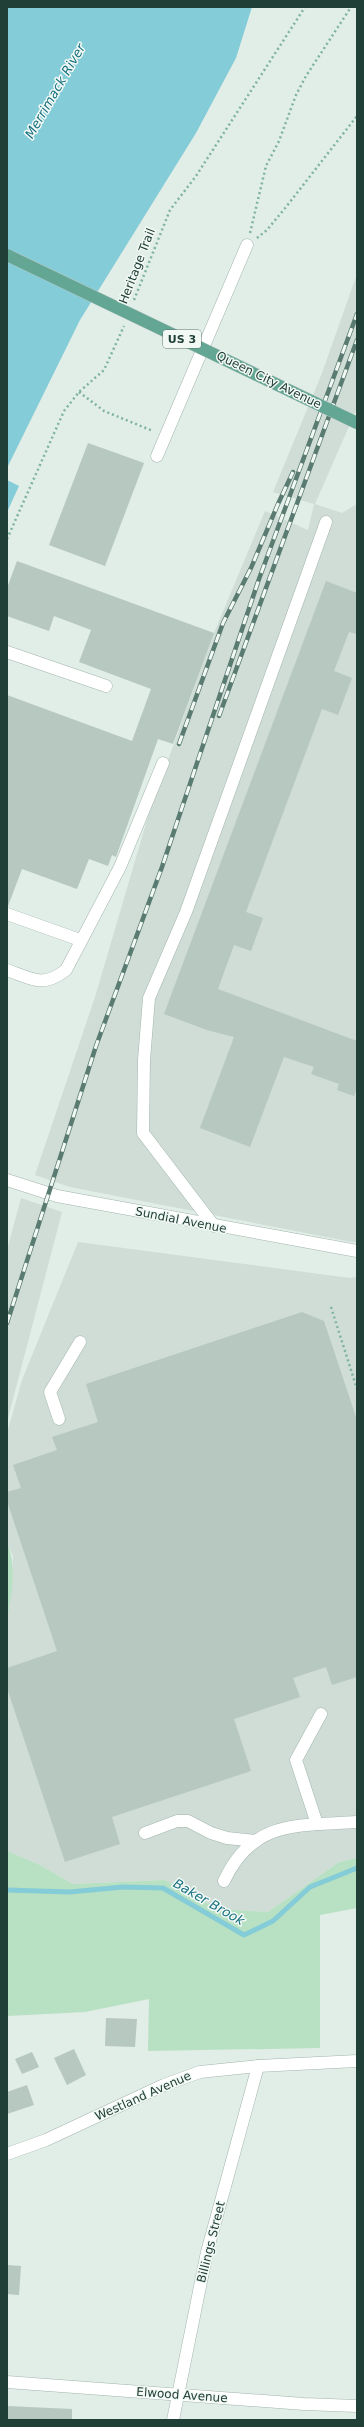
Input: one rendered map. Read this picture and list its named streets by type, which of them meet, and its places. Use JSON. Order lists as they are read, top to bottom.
{
  "streets": {
    "main road": ["US 3", "Queen City Avenue"],
    "street": [
      "Sundial Avenue",
      "Westland Avenue",
      "Billings Street",
      "Elwood Avenue"
    ],
    "path": ["Heritage Trail"]
  },
  "crossings": [
    ["Westland Avenue", "Billings Street"],
    ["Billings Street", "Elwood Avenue"]
  ],
  "water": ["Merrimack River", "Baker Brook"]
}
